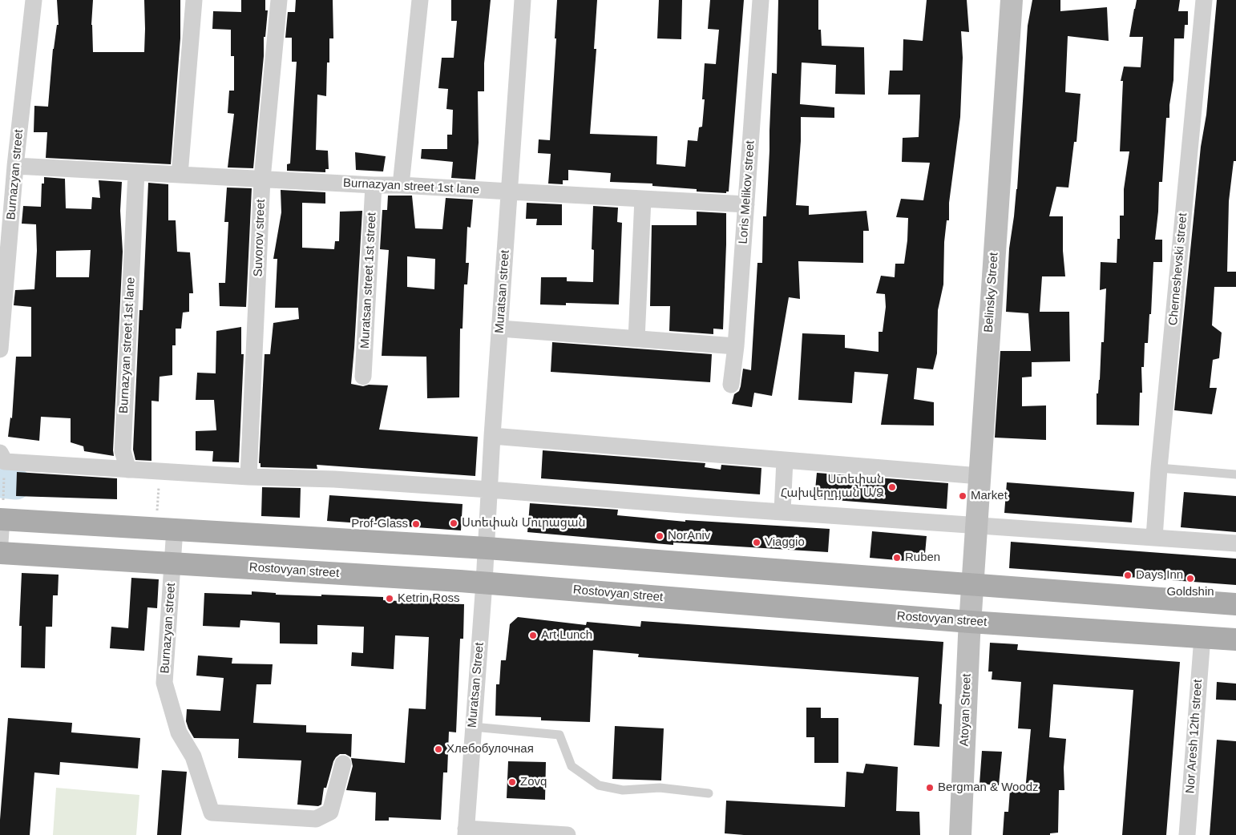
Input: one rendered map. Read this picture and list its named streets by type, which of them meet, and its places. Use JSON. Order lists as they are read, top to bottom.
{
  "streets": {
    "main road": ["Belinsky Street", "Rostovyan street", "Atoyan Street"],
    "street": [
      "Burnazyan street",
      "Burnazyan street 1st lane",
      "Loris Melikov street",
      "Suvorov street",
      "Cherneshevski street",
      "Muratsan street 1st street",
      "Muratsan street",
      "Muratsan Street",
      "Nor Aresh 12th street"
    ]
  },
  "crossings": [
    ["Burnazyan street", "Burnazyan street 1st lane"],
    ["Burnazyan street", "Rostovyan street"],
    ["Burnazyan street 1st lane", "Loris Melikov street"],
    ["Burnazyan street 1st lane", "Suvorov street"],
    ["Burnazyan street 1st lane", "Muratsan street 1st street"],
    ["Burnazyan street 1st lane", "Muratsan street"],
    ["Muratsan street", "Rostovyan street"],
    ["Muratsan street", "Muratsan Street"],
    ["Belinsky Street", "Atoyan Street"],
    ["Rostovyan street", "Muratsan Street"],
    ["Rostovyan street", "Atoyan Street"],
    ["Rostovyan street", "Nor Aresh 12th street"]
  ],
  "places": [
    "Ստեփան Հախվերդյան Ա/Ձ",
    "Market",
    "Ստեփան Մուրացան",
    "Prof-Glass",
    "NorAniv",
    "Viaggio",
    "Ruben",
    "Days Inn",
    "Goldshin",
    "Ketrin Ross",
    "Art Lunch",
    "Хлебобулочная",
    "Zovq",
    "Bergman & Woodz"
  ]
}
